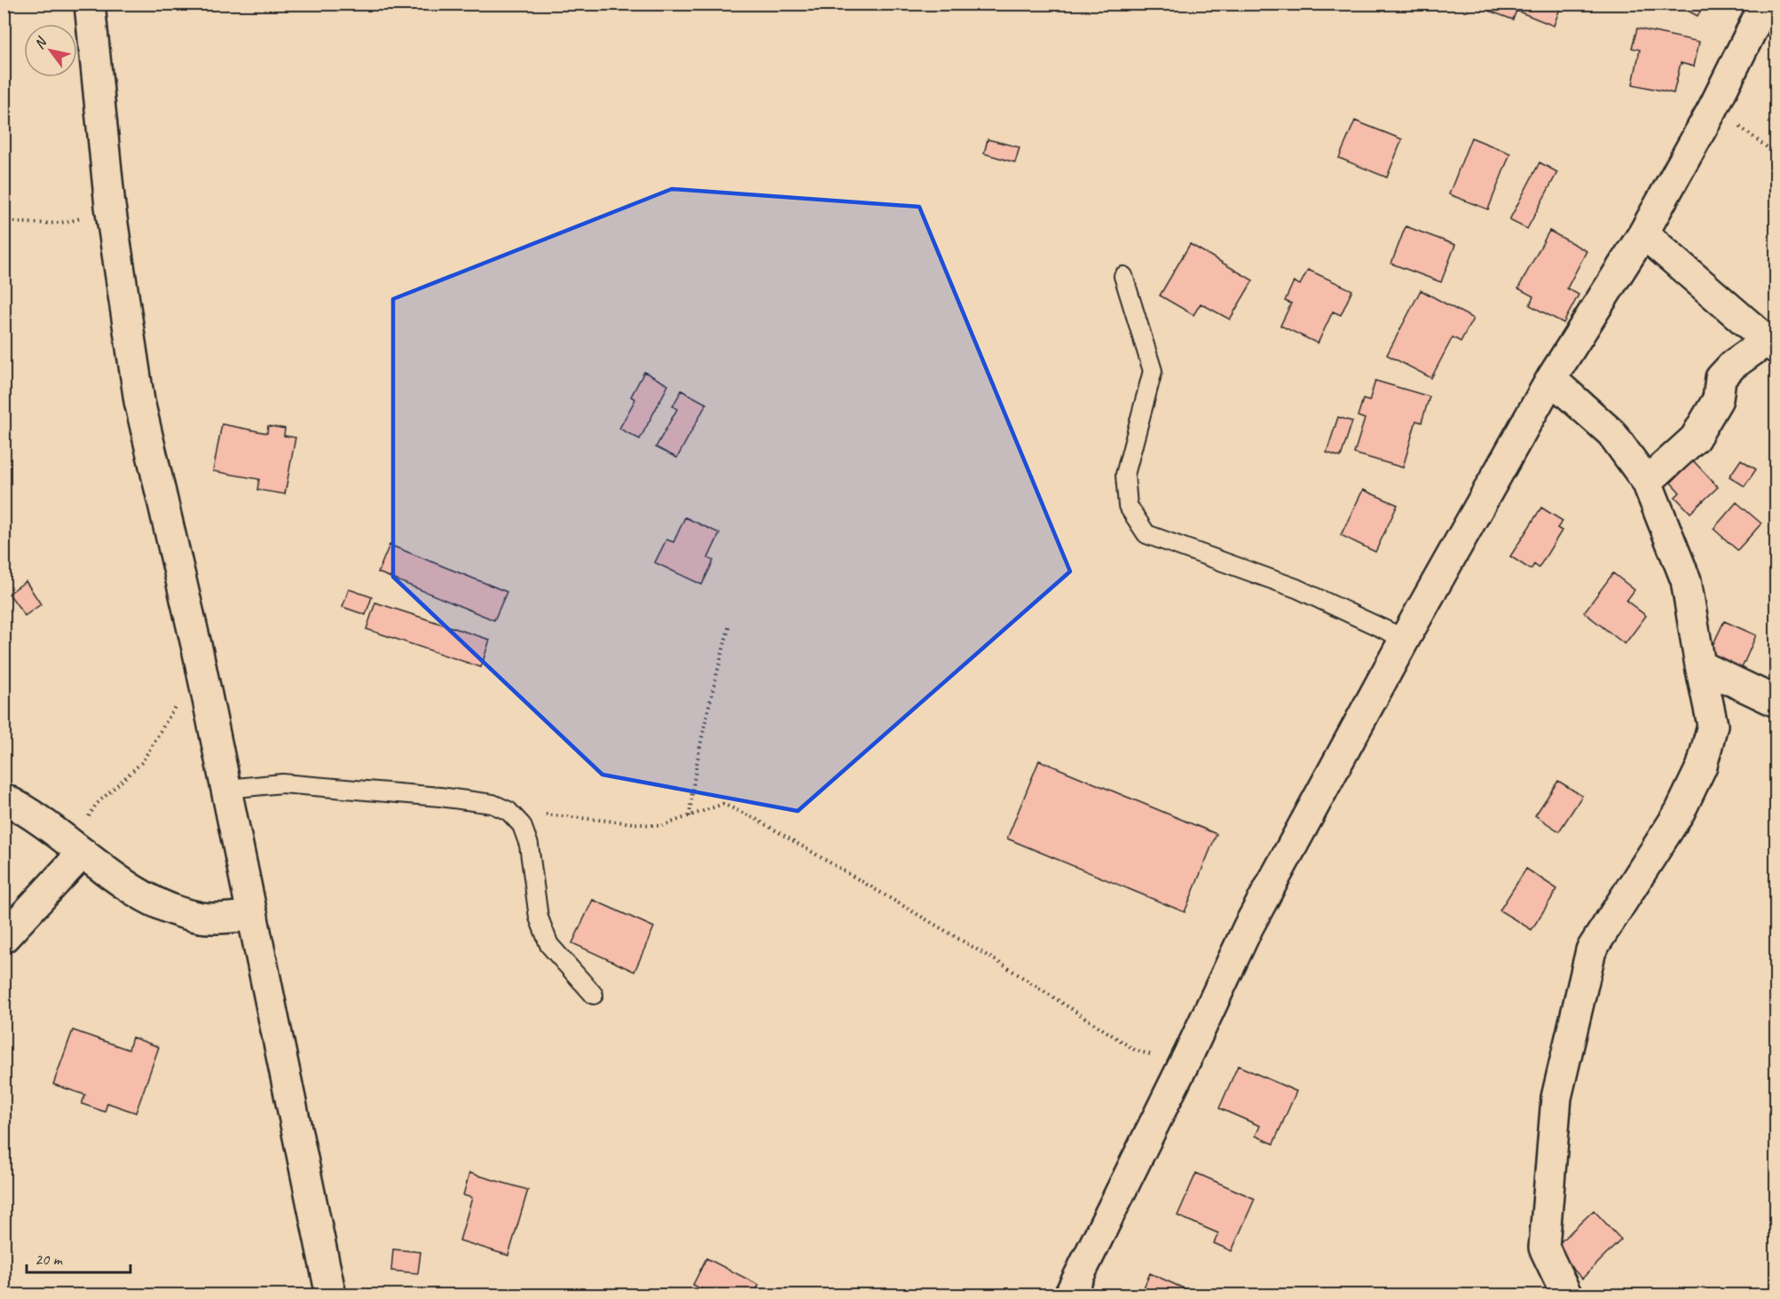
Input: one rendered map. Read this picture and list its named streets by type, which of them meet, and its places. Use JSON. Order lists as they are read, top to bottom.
{
  "scale_bar": "20 m",
  "north": "top left"
}
